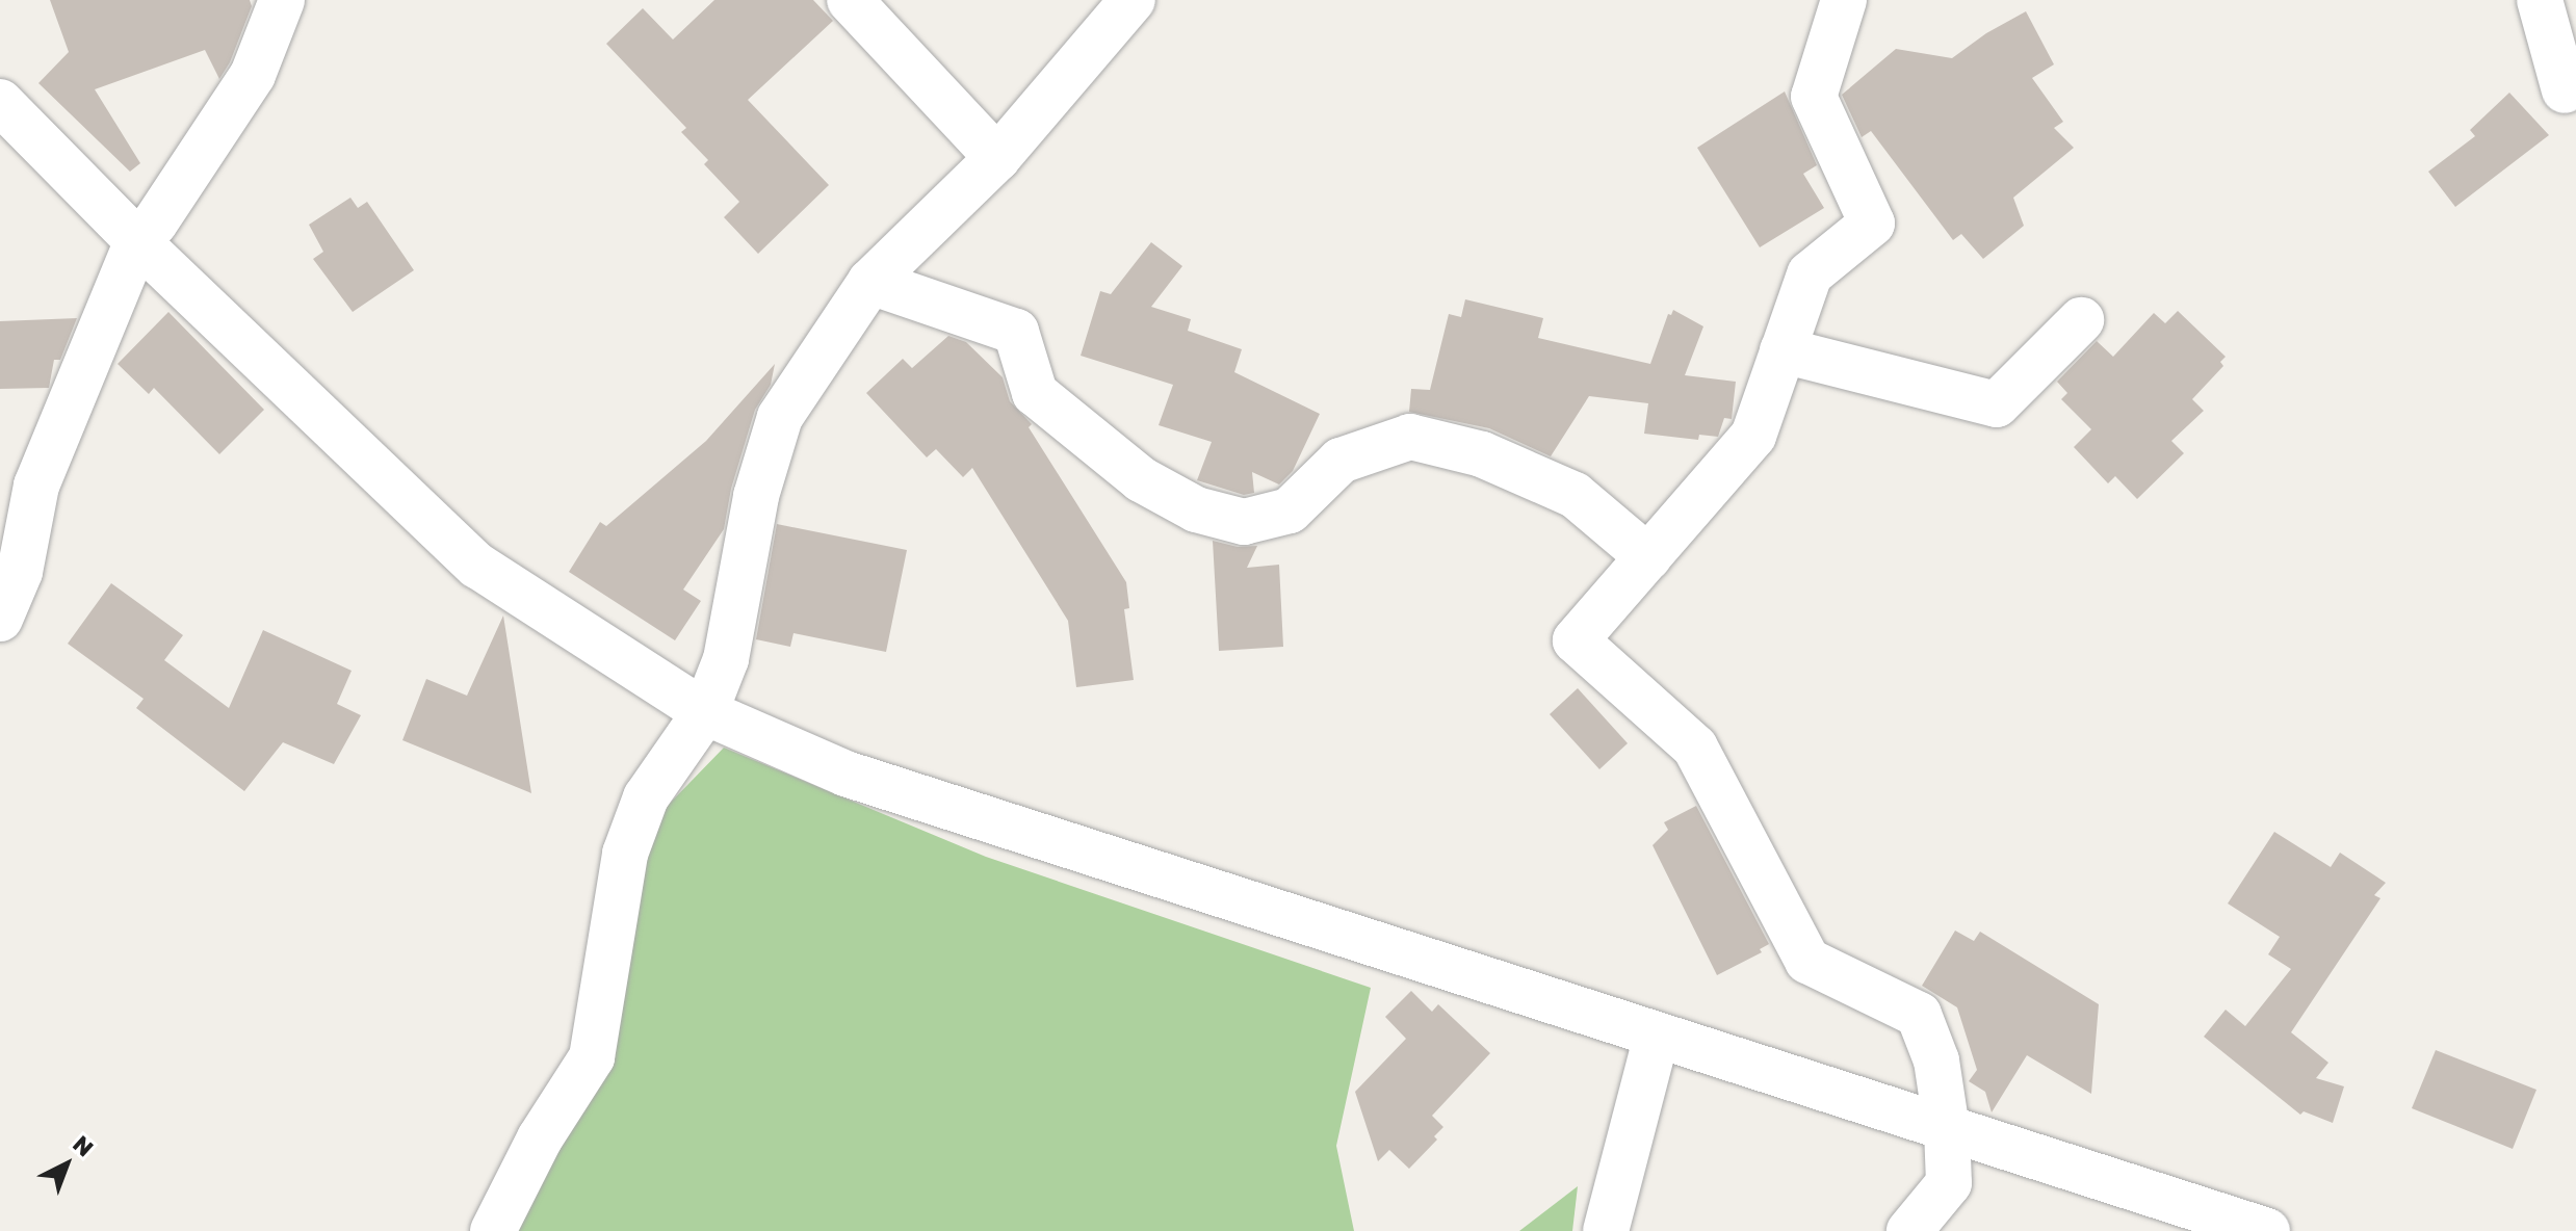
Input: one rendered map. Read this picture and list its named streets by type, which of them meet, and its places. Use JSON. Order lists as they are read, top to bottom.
{
  "north": "top right"
}
